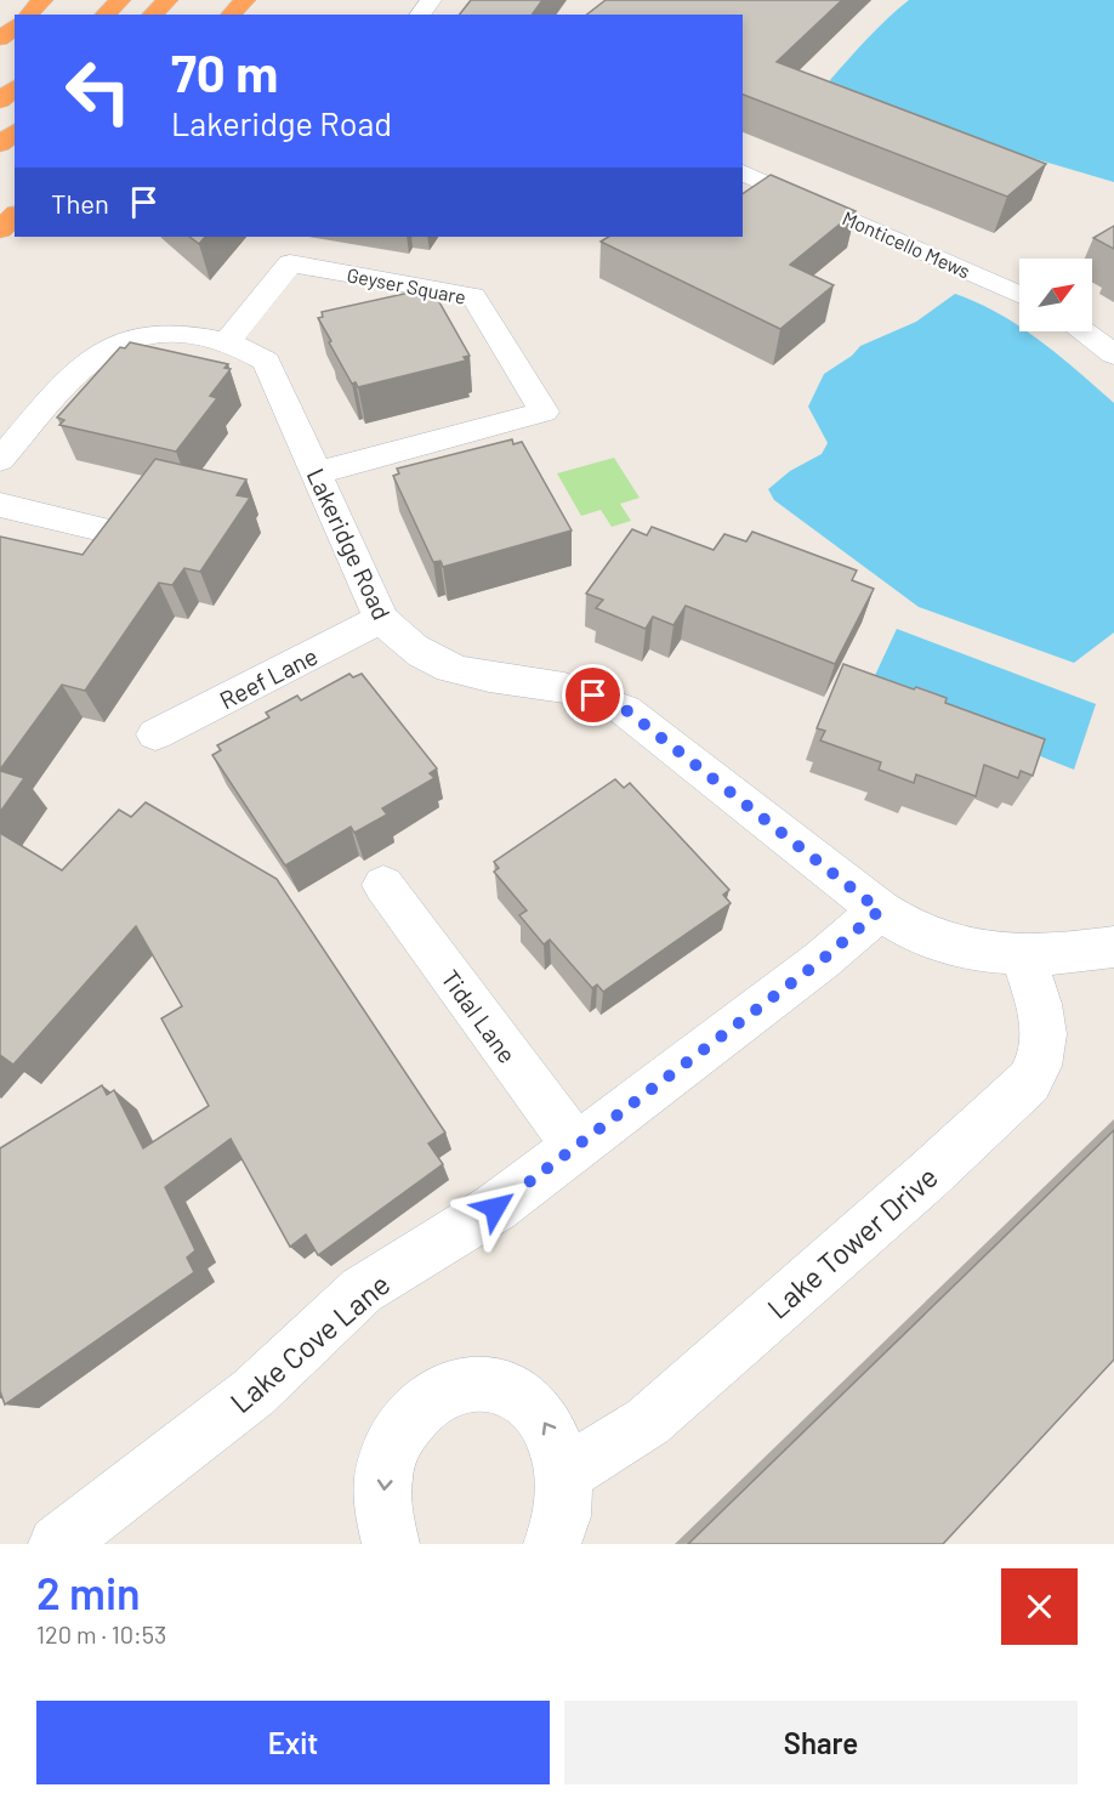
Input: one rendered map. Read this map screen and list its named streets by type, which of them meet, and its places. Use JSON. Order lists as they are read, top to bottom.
{
  "streets": {
    "street": [
      "Monticello Mews",
      "Geyser Square",
      "Lakeridge Road",
      "Reef Lane",
      "Tidal Lane",
      "Lake Tower Drive",
      "Lake Cove Lane"
    ]
  },
  "crossings": [
    ["Geyser Square", "Lakeridge Road"],
    ["Lakeridge Road", "Reef Lane"],
    ["Lakeridge Road", "Lake Tower Drive"],
    ["Lakeridge Road", "Lake Cove Lane"],
    ["Tidal Lane", "Lake Cove Lane"]
  ],
  "north": "top right",
  "page": {
    "turn": ["70 m", "Lakeridge Road"],
    "then": "Then",
    "heading": ["2 min", "120 m · 10:53"],
    "buttons": ["Exit", "Share"]
  }
}
